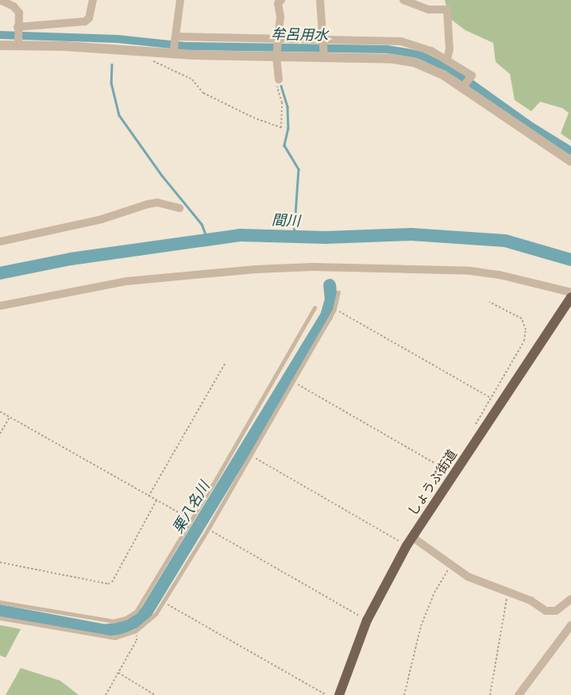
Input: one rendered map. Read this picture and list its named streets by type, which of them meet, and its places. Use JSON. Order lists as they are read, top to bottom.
{
  "streets": {
    "main road": ["しょうぶ街道"]
  },
  "water": ["牟呂用水", "間川", "栗八名川"]
}
